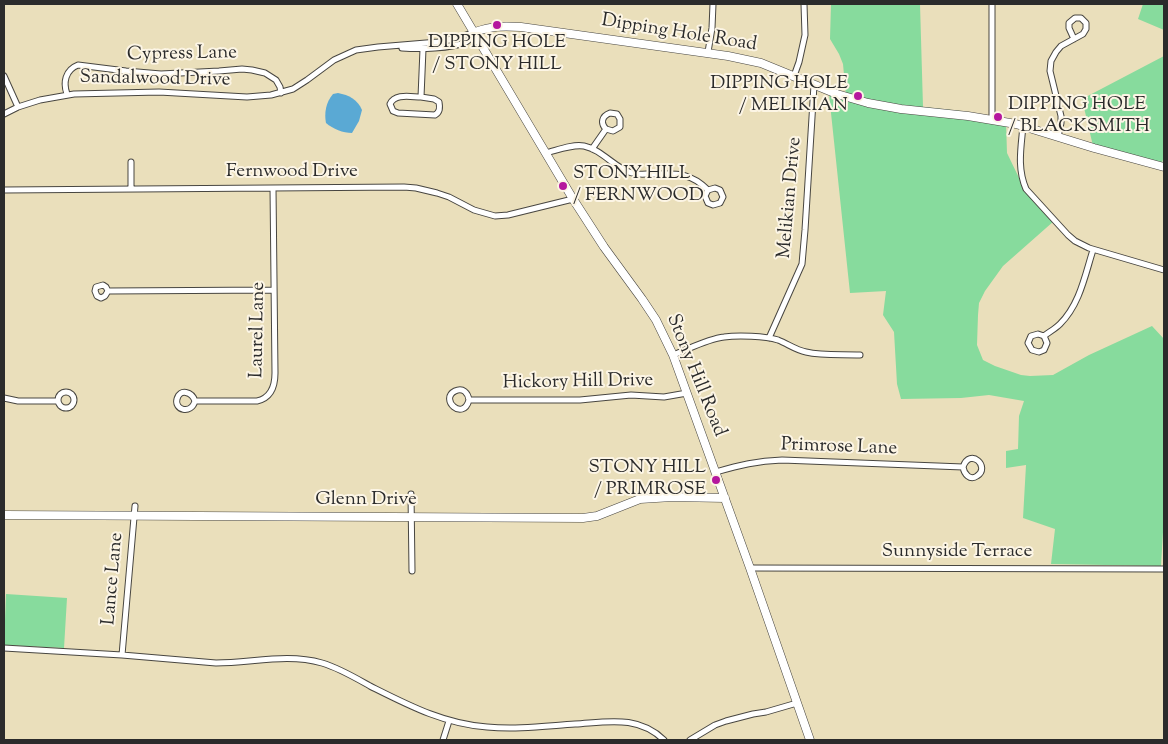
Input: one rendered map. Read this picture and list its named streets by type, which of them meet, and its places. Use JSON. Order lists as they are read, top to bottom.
{
  "streets": {
    "main road": ["Dipping Hole Road", "Stony Hill Road", "Glenn Drive"],
    "street": [
      "Cypress Lane",
      "Sandalwood Drive",
      "Fernwood Drive",
      "Melikian Drive",
      "Laurel Lane",
      "Hickory Hill Drive",
      "Primrose Lane",
      "Sunnyside Terrace",
      "Lance Lane"
    ]
  },
  "crossings": [
    ["Dipping Hole Road", "Melikian Drive"],
    ["Dipping Hole Road", "Stony Hill Road"],
    ["Cypress Lane", "Sandalwood Drive"],
    ["Fernwood Drive", "Laurel Lane"],
    ["Fernwood Drive", "Stony Hill Road"],
    ["Stony Hill Road", "Hickory Hill Drive"],
    ["Stony Hill Road", "Primrose Lane"],
    ["Stony Hill Road", "Glenn Drive"],
    ["Stony Hill Road", "Sunnyside Terrace"],
    ["Glenn Drive", "Lance Lane"]
  ],
  "places": [
    "DIPPING HOLE / STONY HILL",
    "DIPPING HOLE / MELIKIAN",
    "DIPPING HOLE / BLACKSMITH",
    "STONY HILL / FERNWOOD",
    "STONY HILL / PRIMROSE"
  ]
}
